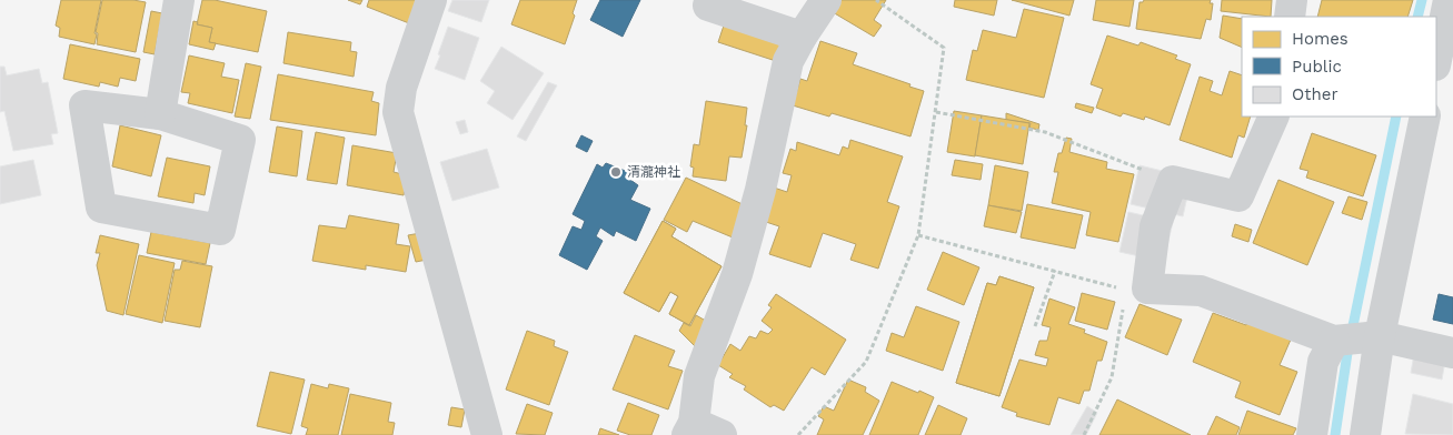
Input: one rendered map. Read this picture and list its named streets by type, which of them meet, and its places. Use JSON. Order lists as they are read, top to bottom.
{
  "places": ["清瀧神社"],
  "legend": ["Homes", "Public", "Other"]
}
